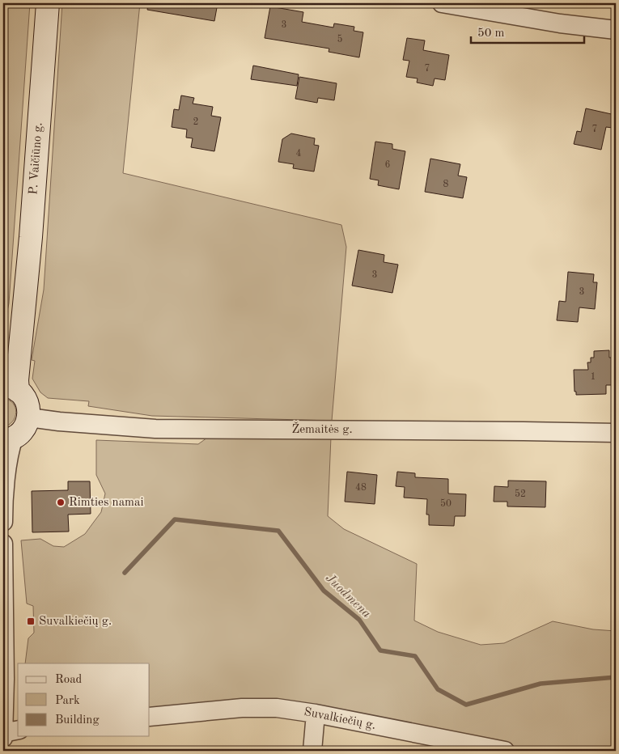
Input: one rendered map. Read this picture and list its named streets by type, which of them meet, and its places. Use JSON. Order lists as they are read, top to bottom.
{
  "streets": {
    "main road": ["P. Vaičiūno g."],
    "street": ["Žemaitės g.", "Suvalkiečių g."]
  },
  "water": ["Juodmena"],
  "places": {
    "other": ["Rimties namai"],
    "transit": ["Suvalkiečių g."]
  },
  "house_numbers": [
    "3",
    "5",
    "7",
    "2",
    "7",
    "4",
    "6",
    "8",
    "3",
    "3",
    "1",
    "48",
    "52",
    "50"
  ],
  "legend": ["Road", "Park", "Building"],
  "scale_bar": "50 m"
}
